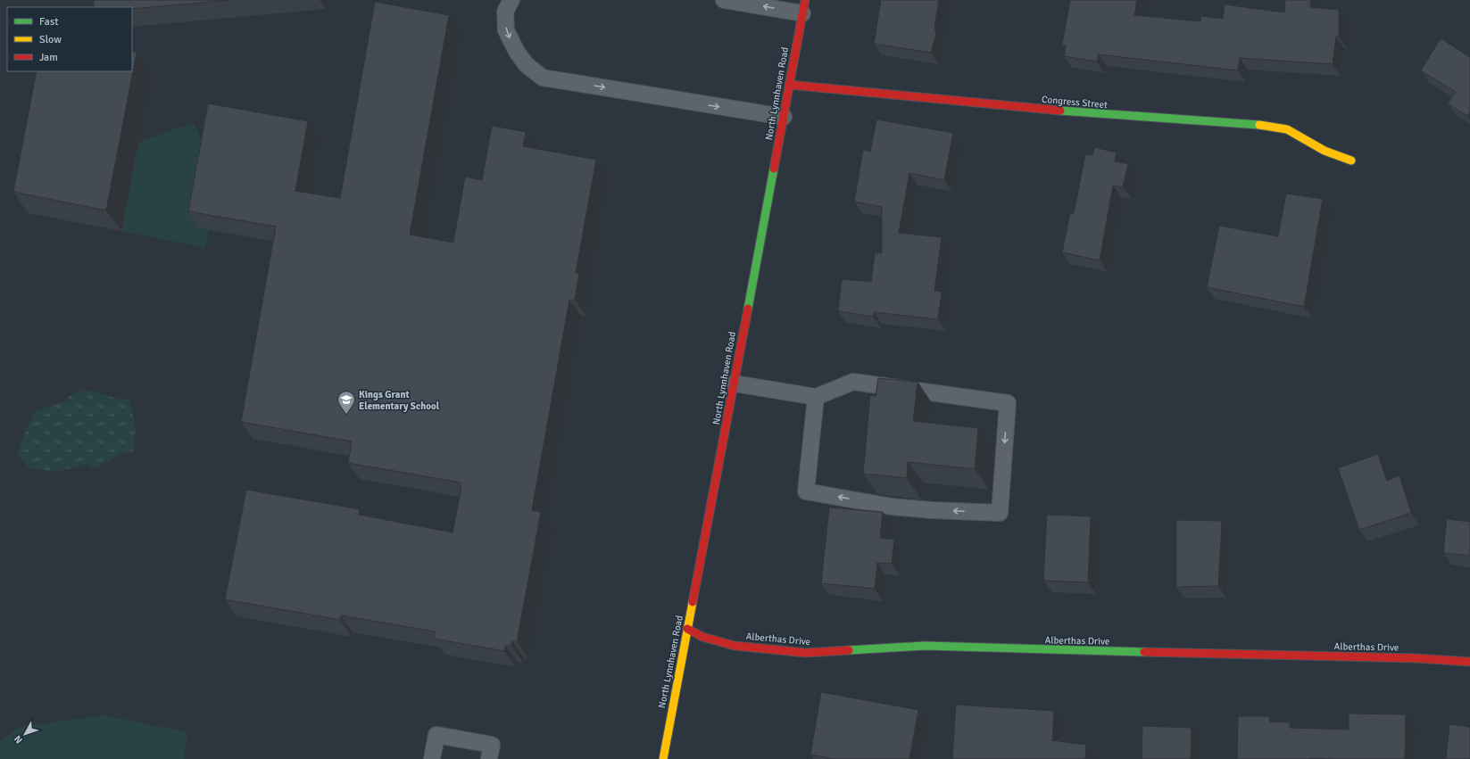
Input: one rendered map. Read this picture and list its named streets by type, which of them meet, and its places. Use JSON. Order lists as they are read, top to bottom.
{
  "streets": {
    "street": ["North Lynnhaven Road", "Congress Street", "Alberthas Drive"]
  },
  "crossings": [
    ["North Lynnhaven Road", "Congress Street"],
    ["North Lynnhaven Road", "Alberthas Drive"]
  ],
  "places": {
    "school or university": ["Kings Grant Elementary School"]
  },
  "legend": ["Fast", "Slow", "Jam"],
  "north": "bottom left"
}
